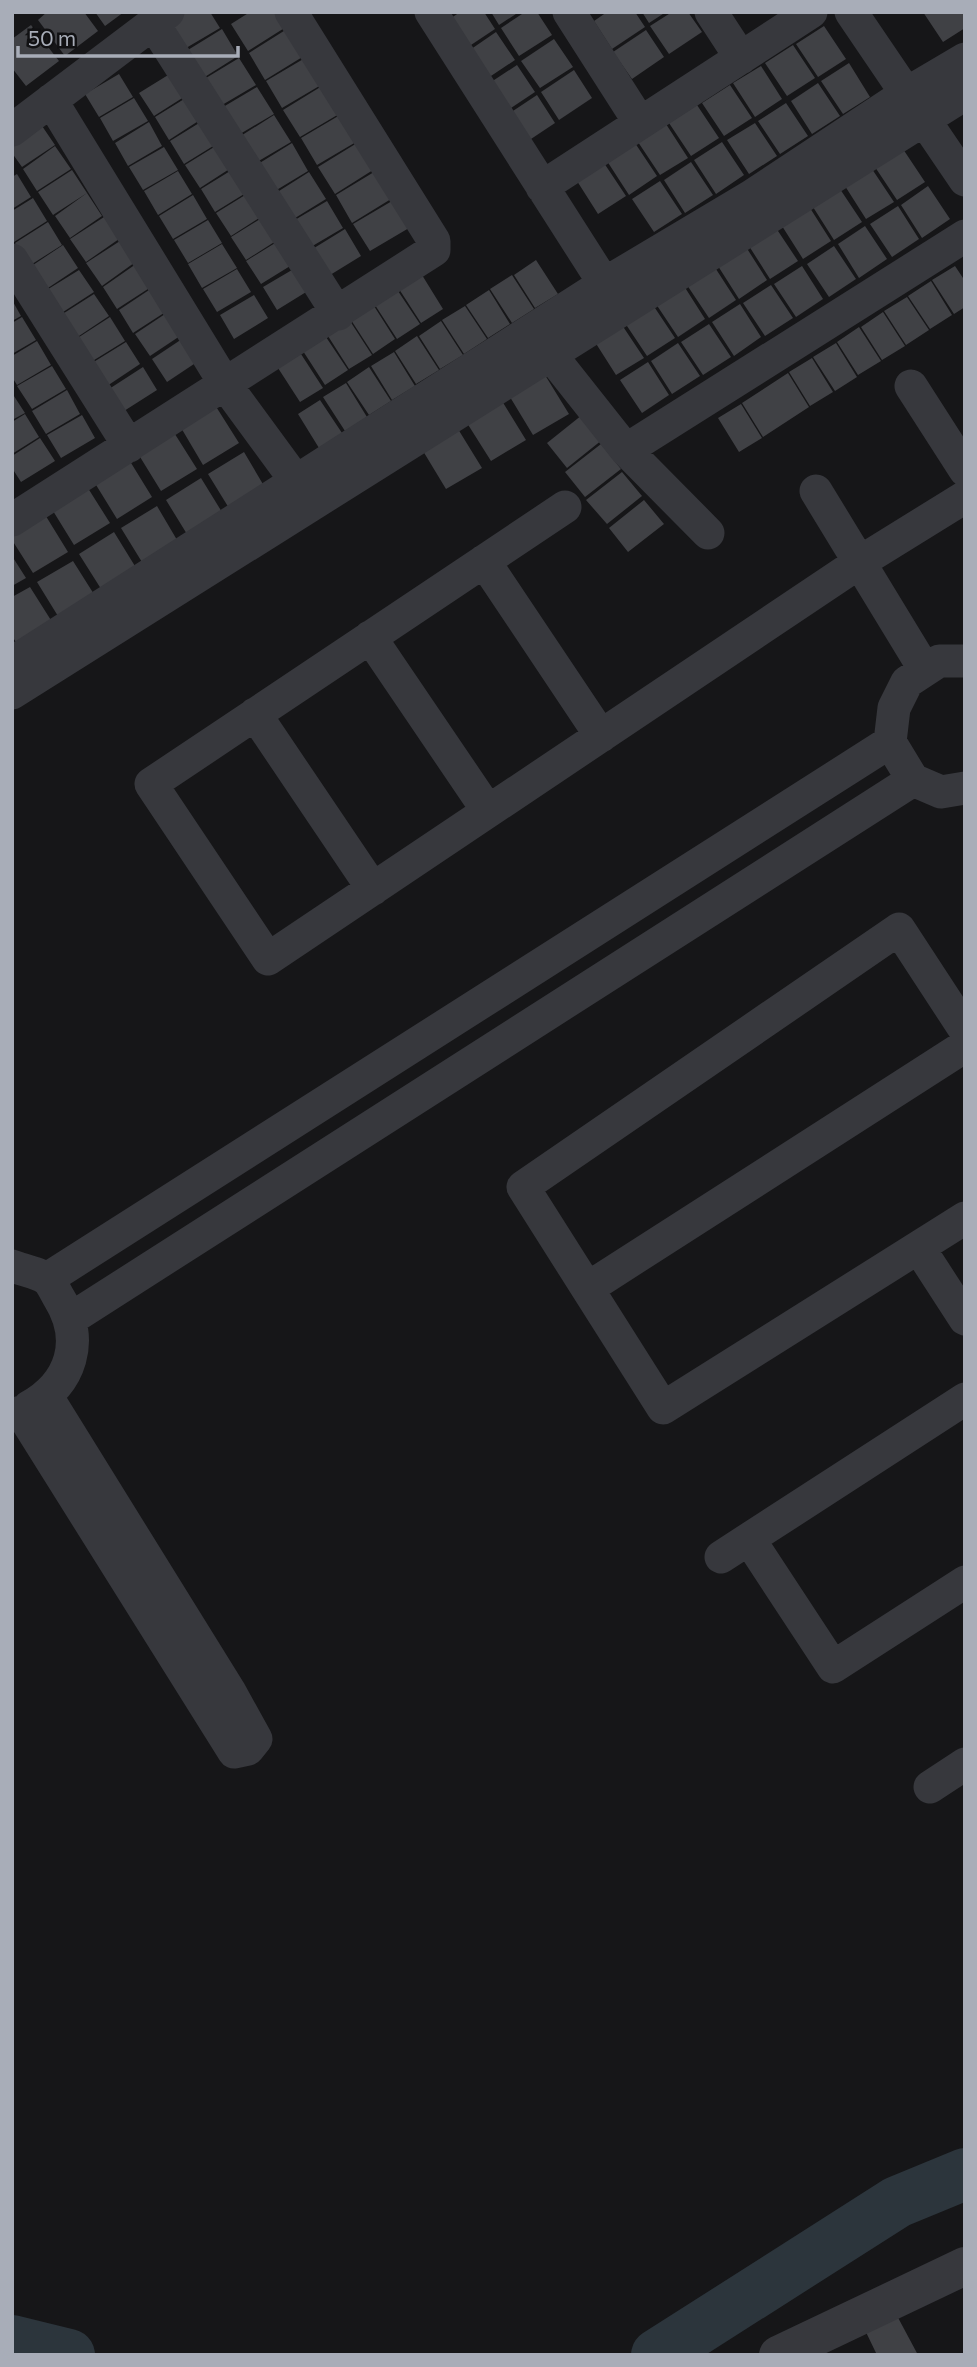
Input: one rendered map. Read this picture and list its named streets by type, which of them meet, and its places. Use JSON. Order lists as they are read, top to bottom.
{
  "scale_bar": "50 m"
}
